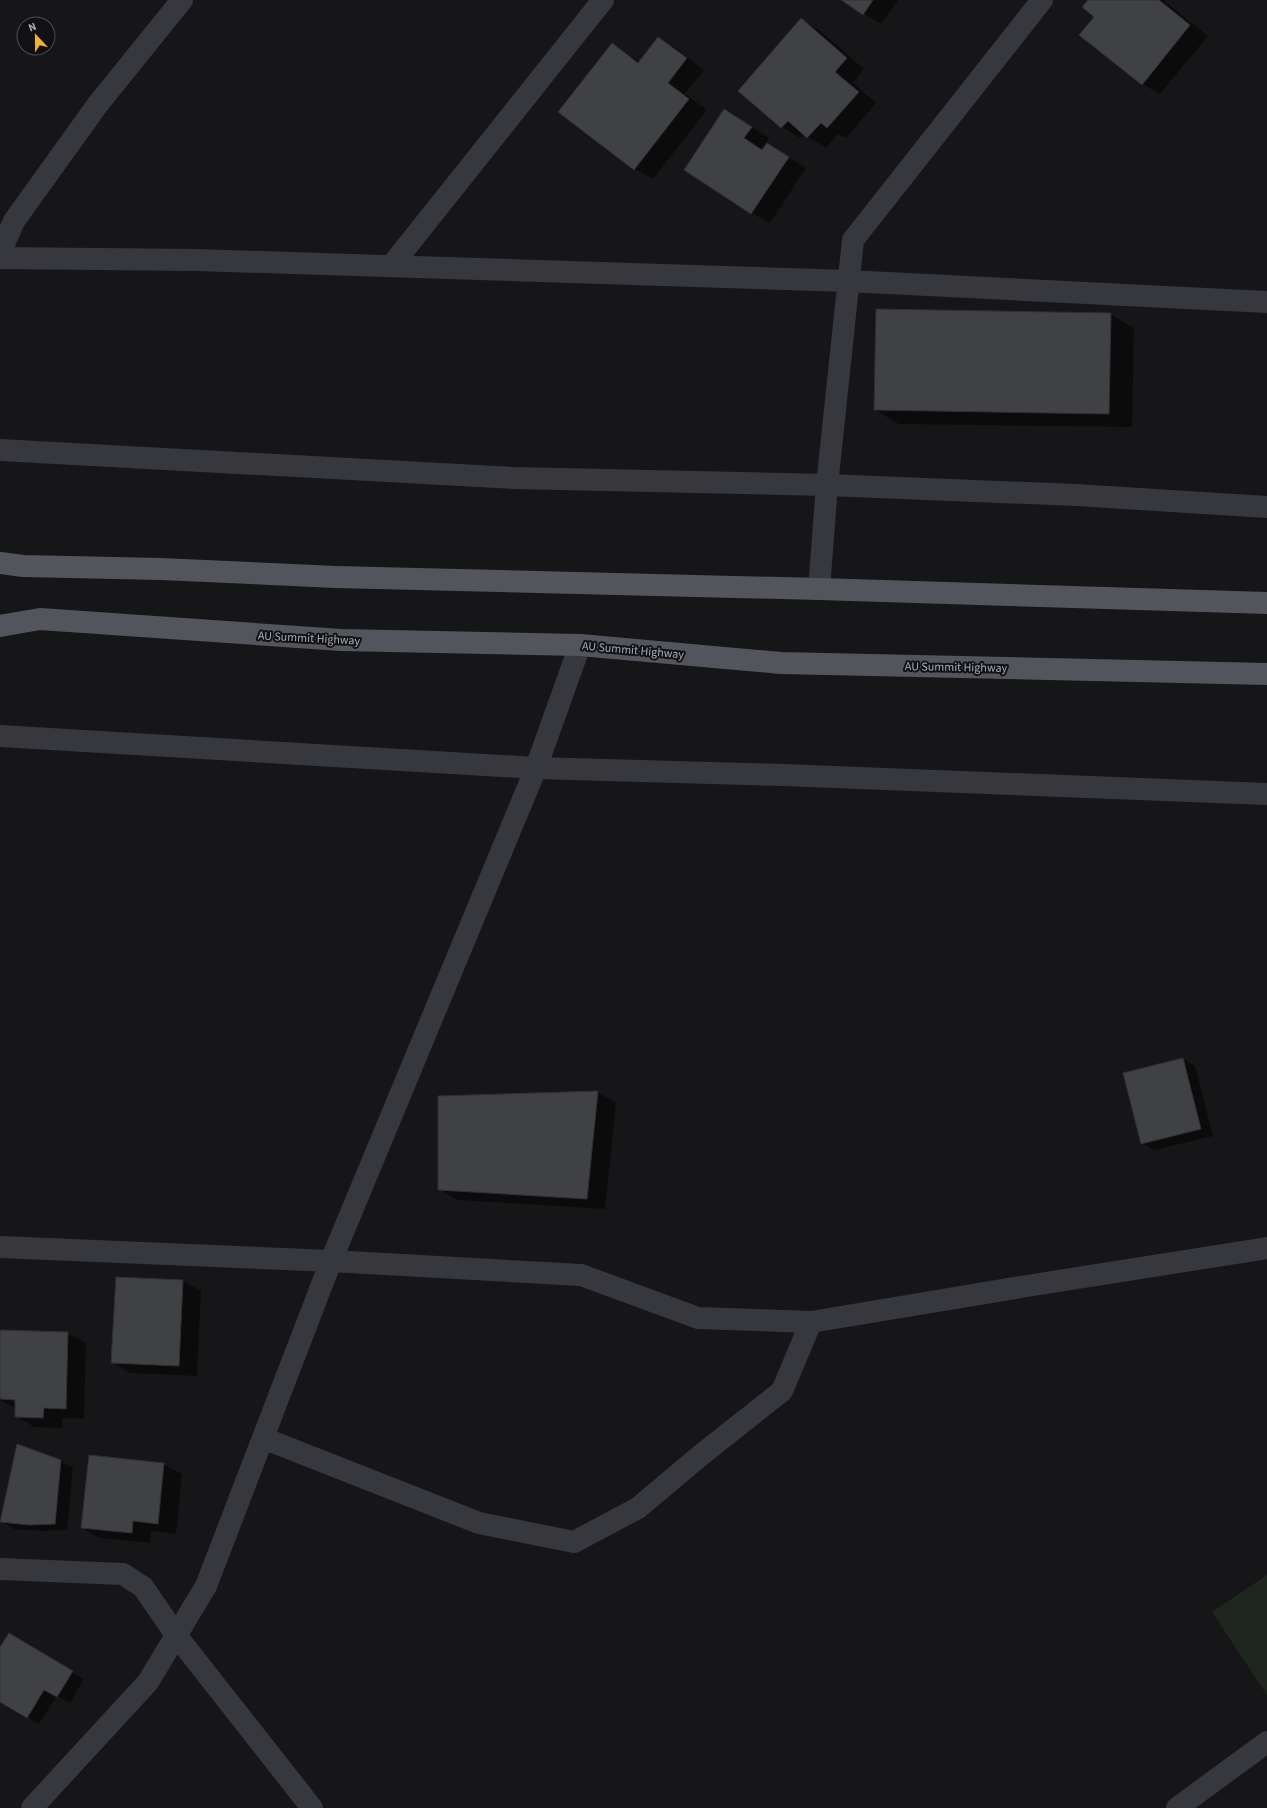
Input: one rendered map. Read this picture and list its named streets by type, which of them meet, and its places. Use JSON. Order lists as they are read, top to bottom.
{
  "streets": {
    "main road": ["AU Summit Highway"]
  },
  "north": "top"
}
